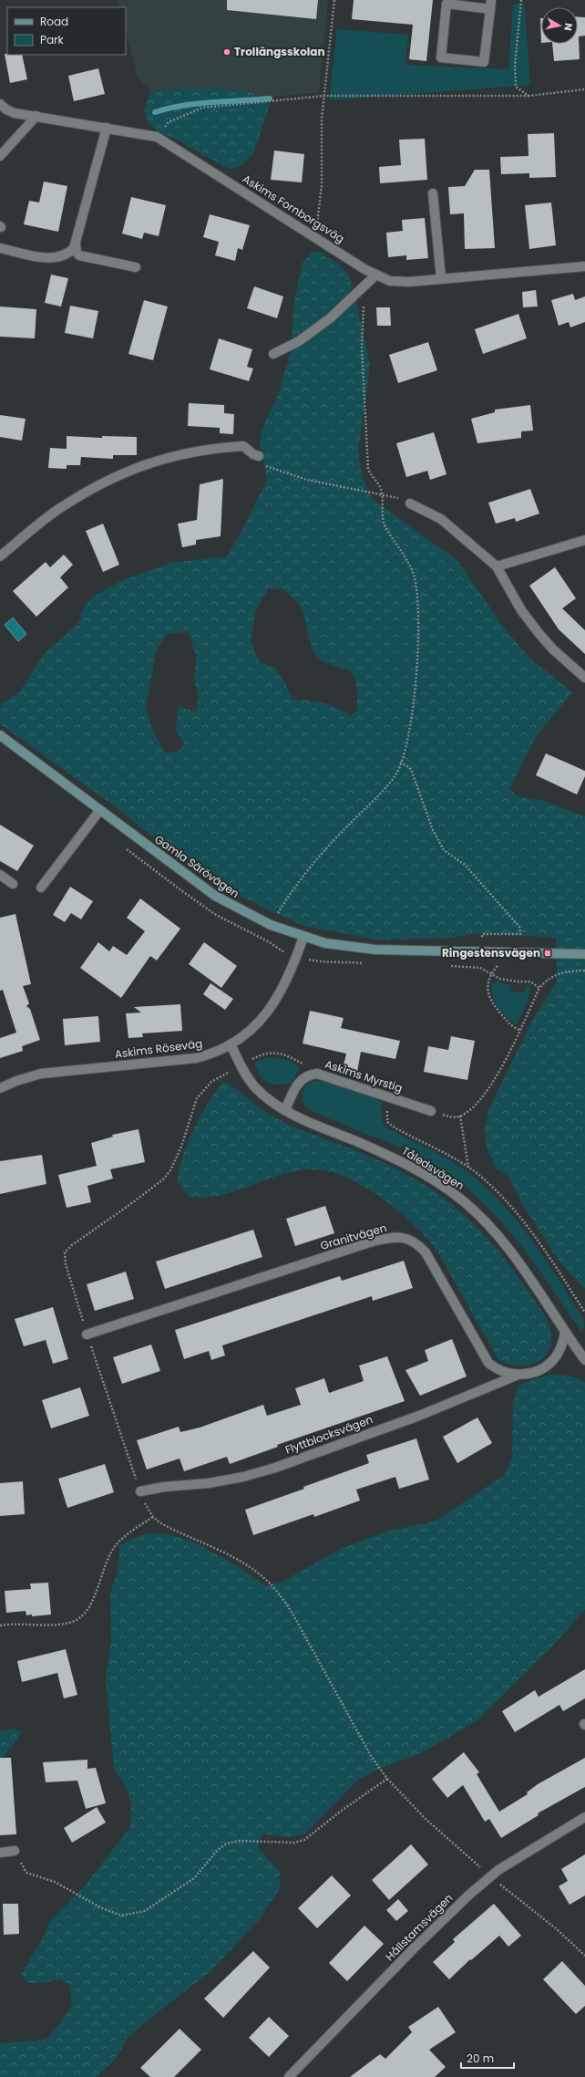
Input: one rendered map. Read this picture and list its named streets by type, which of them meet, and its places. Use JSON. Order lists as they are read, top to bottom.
{
  "streets": {
    "street": [
      "Askims Fornborgsväg",
      "Gamla Särövägen",
      "Askims Röseväg",
      "Askims Myrstig",
      "Tåledsvägen",
      "Granitvägen",
      "Flyttblocksvägen",
      "Hållstamsvägen"
    ]
  },
  "crossings": [
    ["Gamla Särövägen", "Askims Röseväg"],
    ["Askims Röseväg", "Tåledsvägen"],
    ["Askims Myrstig", "Tåledsvägen"],
    ["Tåledsvägen", "Granitvägen"],
    ["Granitvägen", "Flyttblocksvägen"]
  ],
  "places": {
    "other": ["Trollängsskolan"],
    "transit": ["Ringestensvägen"]
  },
  "legend": ["Road", "Park"],
  "scale_bar": "20 m",
  "north": "right"
}
